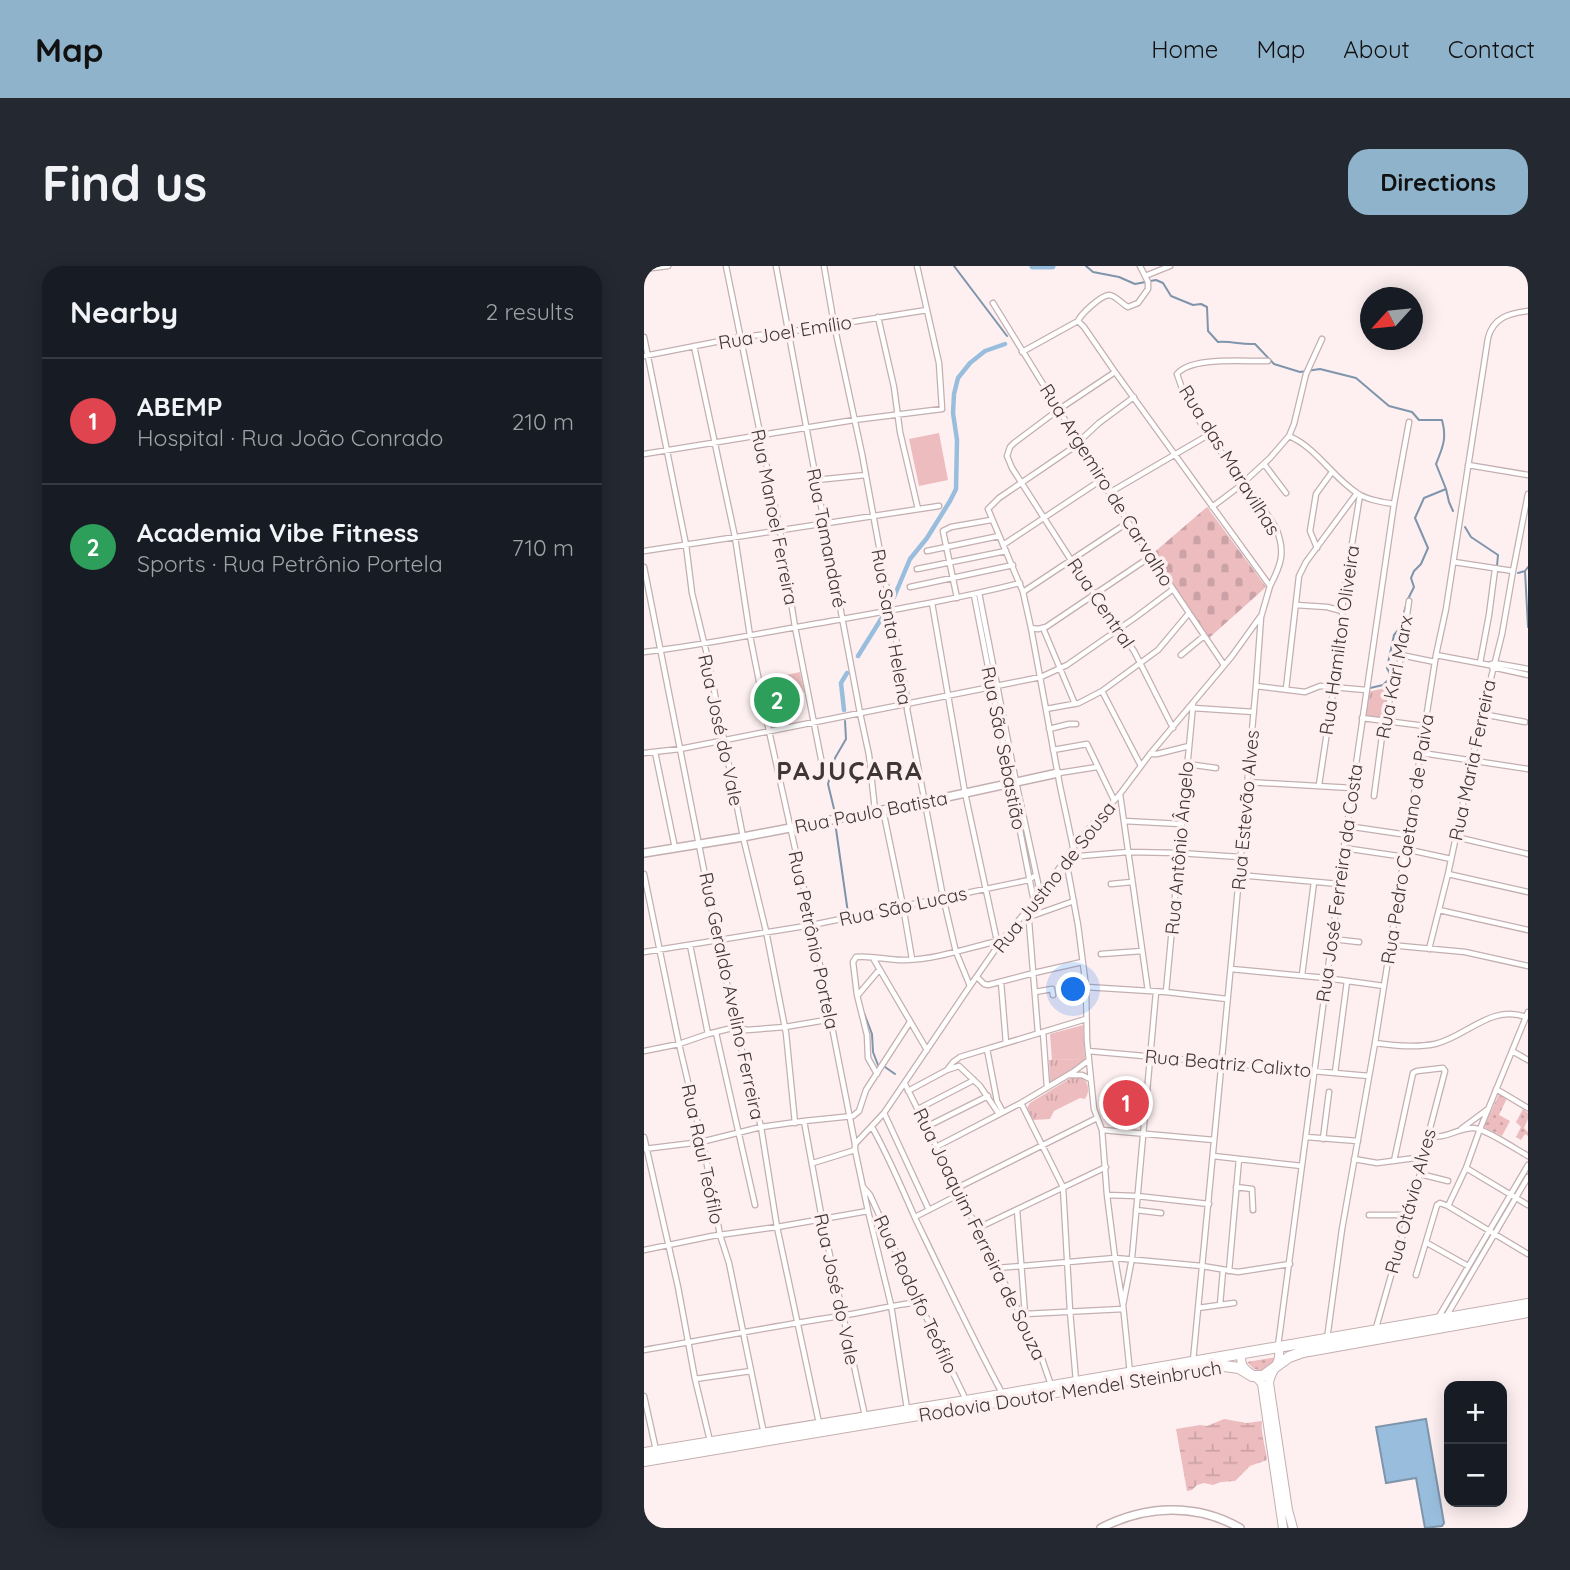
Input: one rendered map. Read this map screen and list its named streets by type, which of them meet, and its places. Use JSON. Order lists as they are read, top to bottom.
{
  "streets": {
    "highway": ["Rodovia Doutor Mendel Steinbruch"],
    "street": [
      "Rua Joel Emílio",
      "Rua das Maravilhas",
      "Rua Argemiro de Carvalho",
      "Rua Manoel Ferreira",
      "Rua Tamandaré",
      "Rua Central",
      "Rua Santa Helena",
      "Rua Hamilton Oliveira",
      "Rua Karl Marx",
      "Rua José do Vale",
      "Rua São Sebastião",
      "Rua Maria Ferreira",
      "Rua Estevão Alves",
      "Rua Paulo Batista",
      "Rua Pedro Caetano de Paiva",
      "Rua Antônio Ângelo",
      "Rua Justno de Sousa",
      "Rua José Ferreira da Costa",
      "Rua São Lucas",
      "Rua Petrônio Portela",
      "Rua Geraldo Avelino Ferreira",
      "Rua Beatriz Calixto",
      "Rua Raul Teófilo",
      "Rua Otávio Alves",
      "Rua Joaquim Ferreira de Souza",
      "Rua Rodolfo Teófilo"
    ]
  },
  "crossings": [
    ["Rua Joel Emílio", "Rua Manoel Ferreira"],
    ["Rua Joel Emílio", "Rua Tamandaré"],
    ["Rua Joel Emílio", "Rua Santa Helena"],
    ["Rua Joel Emílio", "Rua José do Vale"],
    ["Rua Joel Emílio", "Rua Petrônio Portela"],
    ["Rua das Maravilhas", "Rua Estevão Alves"],
    ["Rua Argemiro de Carvalho", "Rua Central"],
    ["Rua Argemiro de Carvalho", "Rua Justno de Sousa"],
    ["Rua Tamandaré", "Rua Paulo Batista"],
    ["Rua Tamandaré", "Rua São Lucas"],
    ["Rua Central", "Rua Justno de Sousa"],
    ["Rua Santa Helena", "Rua Paulo Batista"],
    ["Rua Santa Helena", "Rua Justno de Sousa"],
    ["Rua Santa Helena", "Rua São Lucas"],
    ["Rua José do Vale", "Rua Paulo Batista"],
    ["Rua José do Vale", "Rua Justno de Sousa"],
    ["Rua José do Vale", "Rua São Lucas"],
    ["Rua José do Vale", "Rodovia Doutor Mendel Steinbruch"],
    ["Rua São Sebastião", "Rua Paulo Batista"],
    ["Rua São Sebastião", "Rua Justno de Sousa"],
    ["Rua São Sebastião", "Rua São Lucas"],
    ["Rua Estevão Alves", "Rua Justno de Sousa"],
    ["Rua Estevão Alves", "Rua Beatriz Calixto"],
    ["Rua Estevão Alves", "Rodovia Doutor Mendel Steinbruch"],
    ["Rua Paulo Batista", "Rua Petrônio Portela"],
    ["Rua Paulo Batista", "Rua Geraldo Avelino Ferreira"],
    ["Rua Pedro Caetano de Paiva", "Rua Beatriz Calixto"],
    ["Rua Pedro Caetano de Paiva", "Rodovia Doutor Mendel Steinbruch"],
    ["Rua Antônio Ângelo", "Rua Justno de Sousa"],
    ["Rua Justno de Sousa", "Rua Petrônio Portela"],
    ["Rua Justno de Sousa", "Rua Joaquim Ferreira de Souza"],
    ["Rua José Ferreira da Costa", "Rua Beatriz Calixto"],
    ["Rua José Ferreira da Costa", "Rodovia Doutor Mendel Steinbruch"],
    ["Rua São Lucas", "Rua Petrônio Portela"],
    ["Rua São Lucas", "Rua Geraldo Avelino Ferreira"],
    ["Rua São Lucas", "Rua Raul Teófilo"],
    ["Rua Petrônio Portela", "Rua Rodolfo Teófilo"],
    ["Rua Petrônio Portela", "Rodovia Doutor Mendel Steinbruch"],
    ["Rua Geraldo Avelino Ferreira", "Rodovia Doutor Mendel Steinbruch"],
    ["Rua Raul Teófilo", "Rodovia Doutor Mendel Steinbruch"],
    ["Rua Otávio Alves", "Rodovia Doutor Mendel Steinbruch"],
    ["Rua Joaquim Ferreira de Souza", "Rodovia Doutor Mendel Steinbruch"],
    ["Rua Rodolfo Teófilo", "Rodovia Doutor Mendel Steinbruch"]
  ],
  "districts": ["PAJUÇARA"],
  "north": "bottom left",
  "page": {
    "header": "Map",
    "nav": [
      "Home",
      "Map",
      "About",
      "Contact"
    ],
    "buttons": "Directions",
    "title": "Find us",
    "heading": ["Nearby", "2 results"],
    "list": [
      {
        "mark": "1",
        "name": "ABEMP",
        "note": "Hospital · Rua João Conrado",
        "value": "210 m"
      },
      {
        "mark": "2",
        "name": "Academia Vibe Fitness",
        "note": "Sports · Rua Petrônio Portela",
        "value": "710 m"
      }
    ],
    "pins": ["2", "1"],
    "map_buttons": ["+", "−"]
  }
}
